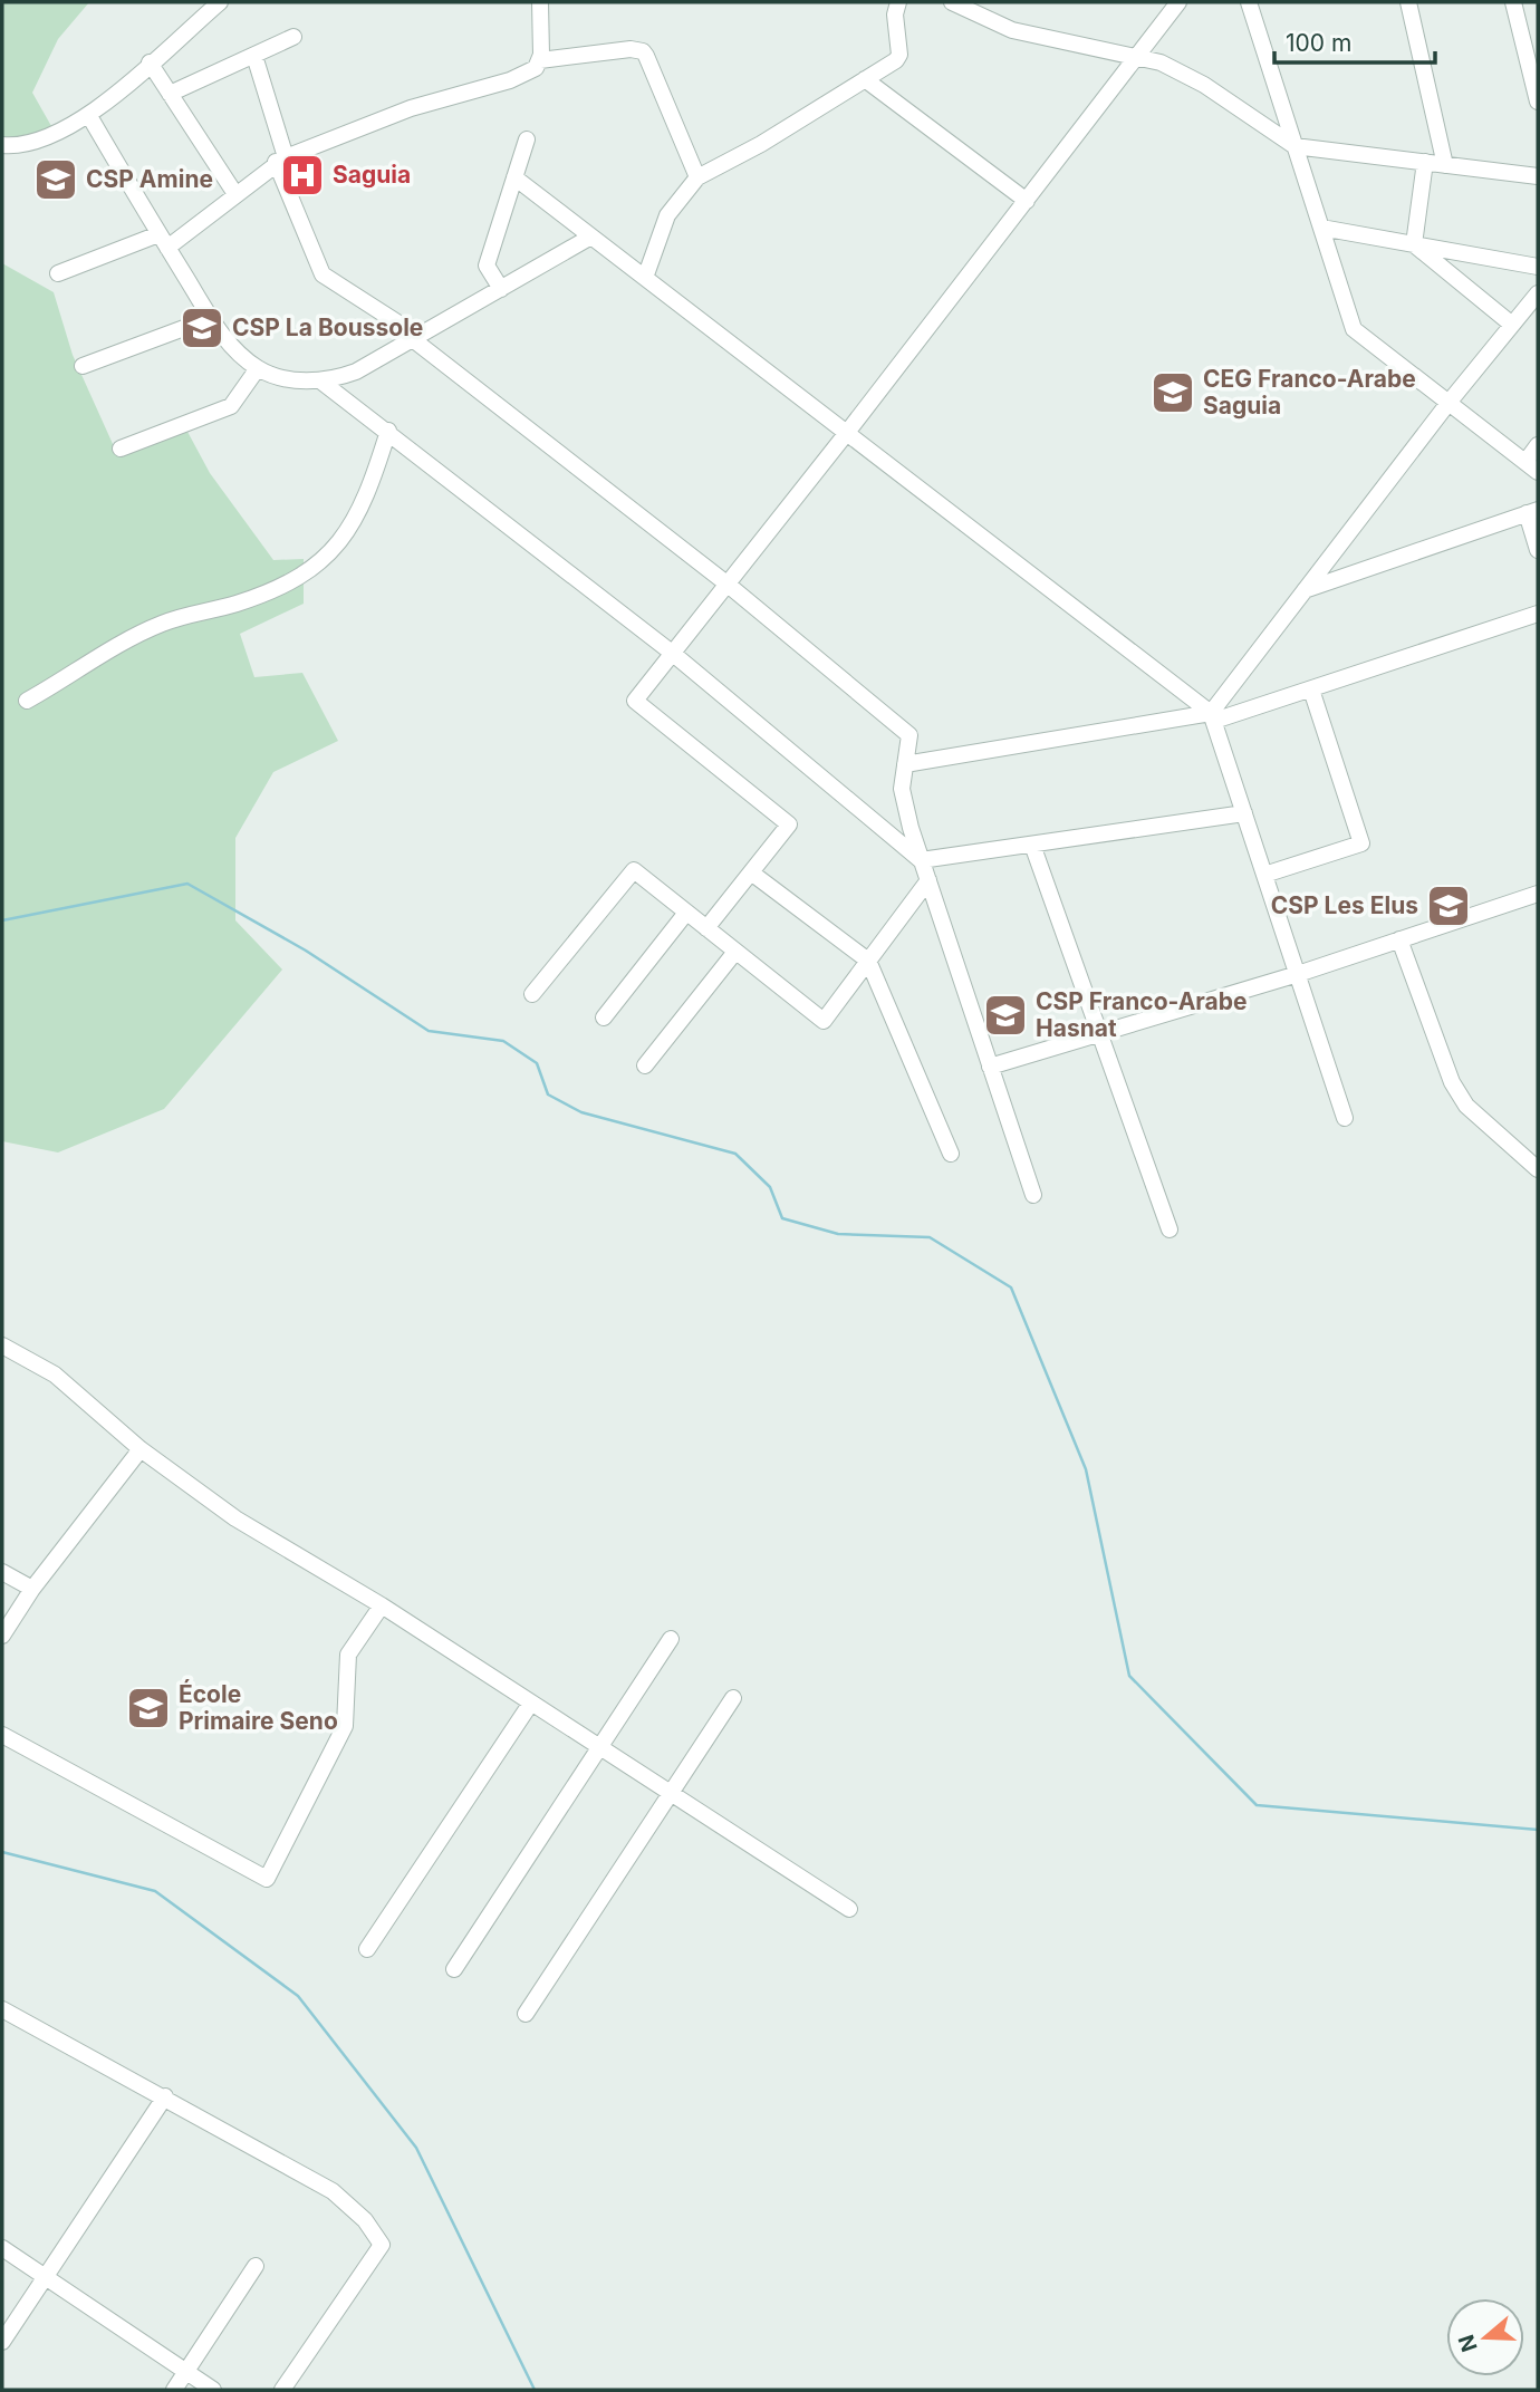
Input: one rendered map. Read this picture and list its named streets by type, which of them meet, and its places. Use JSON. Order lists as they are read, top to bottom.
{
  "places": {
    "hospital": ["Saguia"],
    "school or university": [
      "CSP Amine",
      "CSP La Boussole",
      "CEG Franco-Arabe Saguia",
      "CSP Les Elus",
      "CSP Franco-Arabe Hasnat",
      "École Primaire Seno"
    ]
  },
  "scale_bar": "100 m",
  "north": "left"
}
